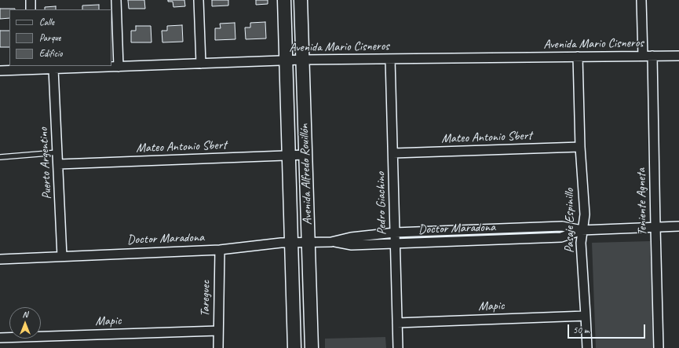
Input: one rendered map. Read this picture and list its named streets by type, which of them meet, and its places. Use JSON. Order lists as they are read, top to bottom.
{
  "streets": {
    "street": [
      "Avenida Mario Cisneros",
      "Mateo Antonio Sbert",
      "Puerto Argentino",
      "Avenida Alfredo Rouillón",
      "Teniente Agneta",
      "Pedro Giachino",
      "Pasaje Espinillo",
      "Doctor Maradona",
      "Tareguec",
      "Mapic"
    ]
  },
  "crossings": [
    ["Avenida Mario Cisneros", "Puerto Argentino"],
    ["Avenida Mario Cisneros", "Avenida Alfredo Rouillón"],
    ["Avenida Mario Cisneros", "Teniente Agneta"],
    ["Avenida Mario Cisneros", "Pedro Giachino"],
    ["Avenida Mario Cisneros", "Pasaje Espinillo"],
    ["Mateo Antonio Sbert", "Puerto Argentino"],
    ["Mateo Antonio Sbert", "Avenida Alfredo Rouillón"],
    ["Mateo Antonio Sbert", "Pedro Giachino"],
    ["Mateo Antonio Sbert", "Pasaje Espinillo"],
    ["Puerto Argentino", "Doctor Maradona"],
    ["Avenida Alfredo Rouillón", "Doctor Maradona"],
    ["Teniente Agneta", "Doctor Maradona"],
    ["Pedro Giachino", "Doctor Maradona"],
    ["Pedro Giachino", "Mapic"],
    ["Pasaje Espinillo", "Doctor Maradona"],
    ["Pasaje Espinillo", "Mapic"],
    ["Doctor Maradona", "Tareguec"],
    ["Tareguec", "Mapic"]
  ],
  "legend": ["Calle", "Parque", "Edificio"],
  "scale_bar": "50 m",
  "north": "top"
}
